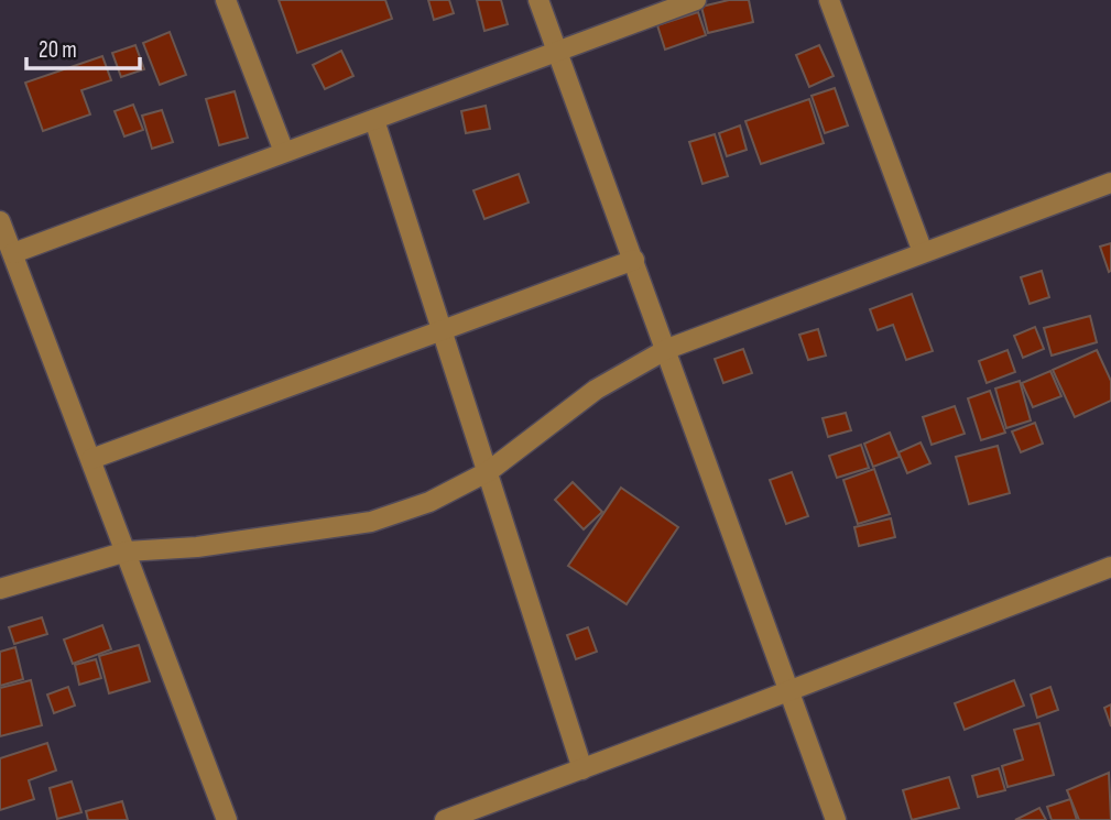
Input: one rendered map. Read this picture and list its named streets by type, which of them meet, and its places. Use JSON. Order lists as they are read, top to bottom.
{
  "scale_bar": "20 m"
}
